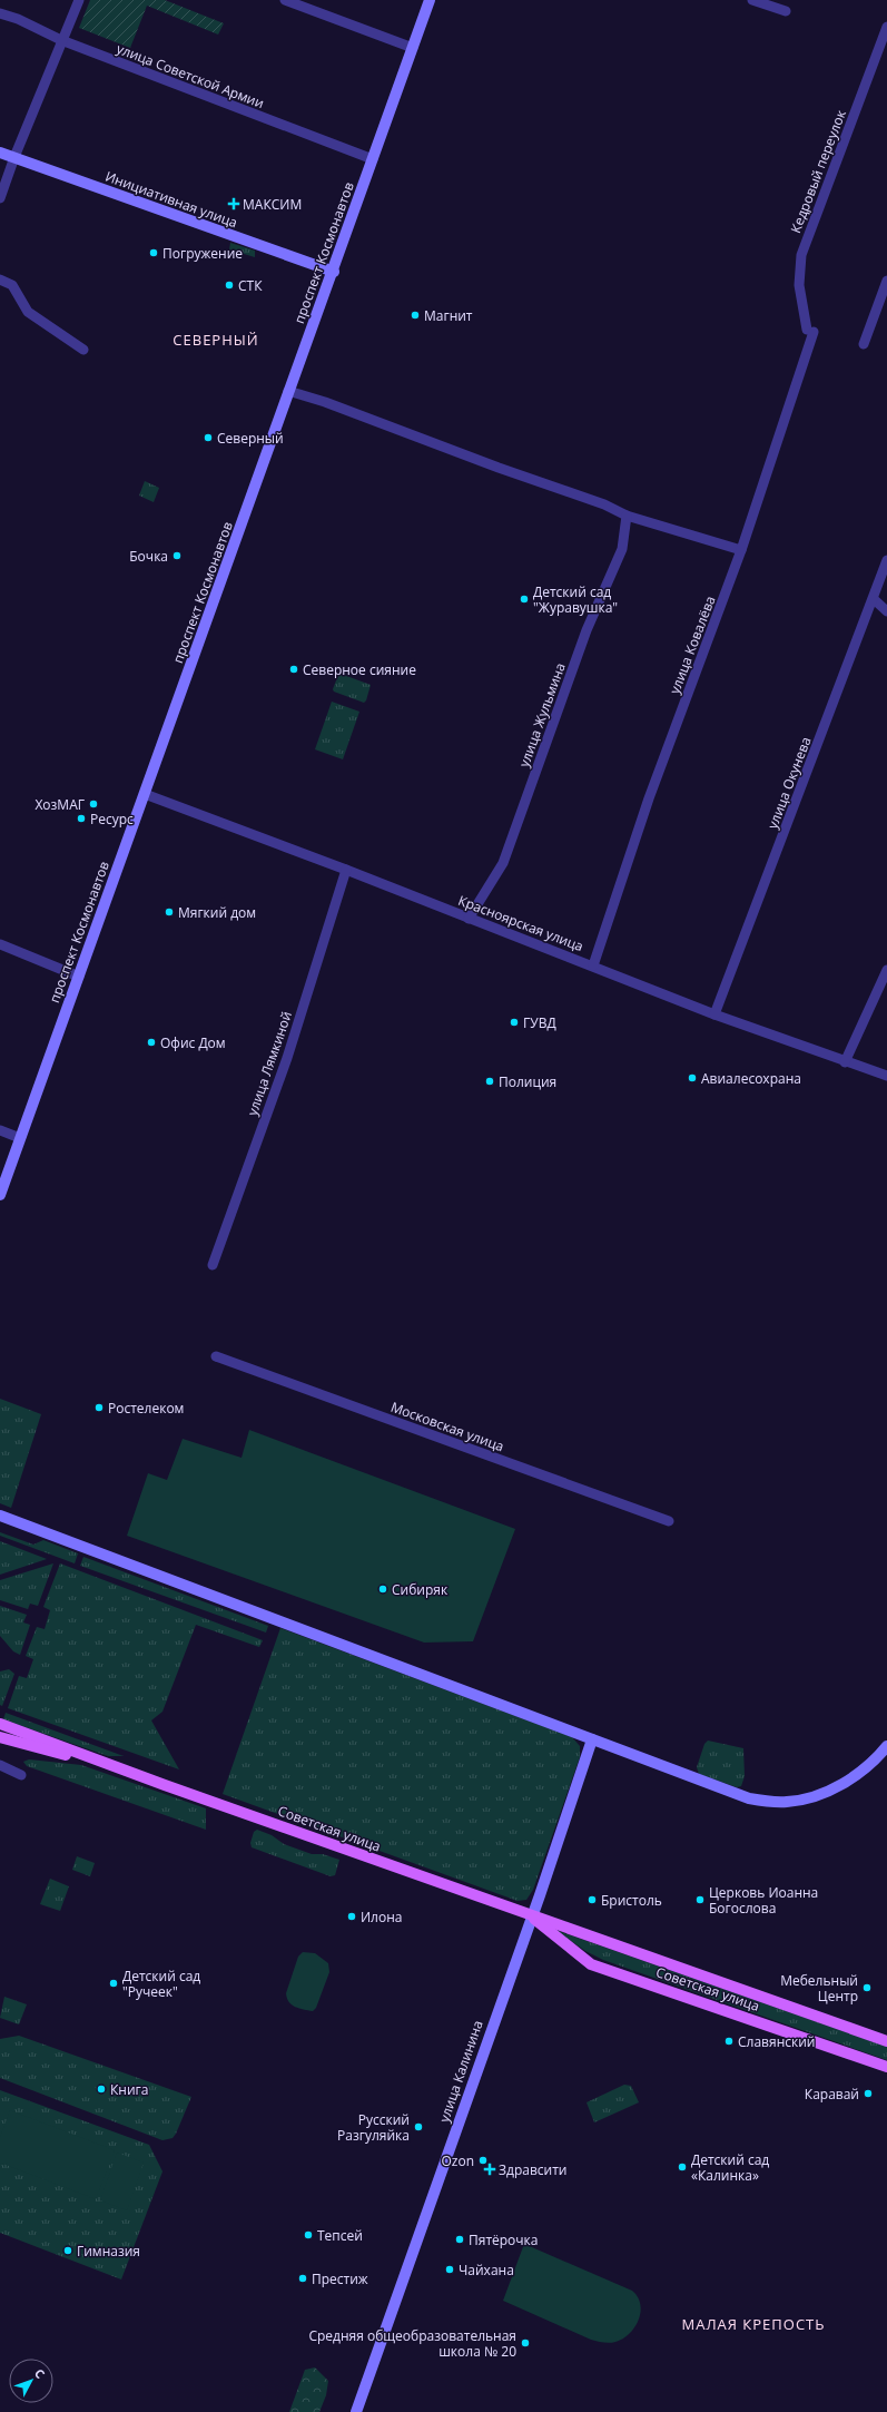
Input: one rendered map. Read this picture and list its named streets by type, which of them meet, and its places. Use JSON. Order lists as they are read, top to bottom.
{
  "streets": {
    "main road": [
      "Инициативная улица",
      "проспект Космонавтов",
      "Советская улица",
      "улица Калинина"
    ],
    "street": [
      "улица Советской Армии",
      "Кедровый переулок",
      "улица Ковалёва",
      "улица Жульмина",
      "улица Окунева",
      "Красноярская улица",
      "улица Лямкиной",
      "Московская улица"
    ]
  },
  "crossings": [
    ["улица Советской Армии", "проспект Космонавтов"],
    ["Кедровый переулок", "улица Ковалёва"],
    ["Инициативная улица", "проспект Космонавтов"],
    ["проспект Космонавтов", "Красноярская улица"],
    ["улица Ковалёва", "Красноярская улица"],
    ["улица Жульмина", "Красноярская улица"],
    ["улица Окунева", "Красноярская улица"],
    ["Красноярская улица", "улица Лямкиной"],
    ["Советская улица", "улица Калинина"]
  ],
  "districts": ["СЕВЕРНЫЙ", "МАЛАЯ КРЕПОСТЬ"],
  "places": {
    "health": ["МАКСИМ", "Здравсити"],
    "other": [
      "Погружение",
      "СТК",
      "Магнит",
      "Северный",
      "Бочка",
      "Детский сад \"Журавушка\"",
      "Северное сияние",
      "ХозМАГ",
      "Ресурс",
      "Мягкий дом",
      "ГУВД",
      "Офис Дом",
      "Авиалесохрана",
      "Полиция",
      "Ростелеком",
      "Сибиряк",
      "Бристоль",
      "Церковь Иоанна Богослова",
      "Илона",
      "Детский сад \"Ручеек\"",
      "Мебельный Центр",
      "Славянский",
      "Книга",
      "Каравай",
      "Русский Разгуляйка",
      "Ozon",
      "Детский сад «Калинка»",
      "Тепсей",
      "Пятёрочка",
      "Гимназия",
      "Чайхана",
      "Престиж",
      "Средняя общеобразовательная школа № 20"
    ]
  },
  "north": "top right"
}
